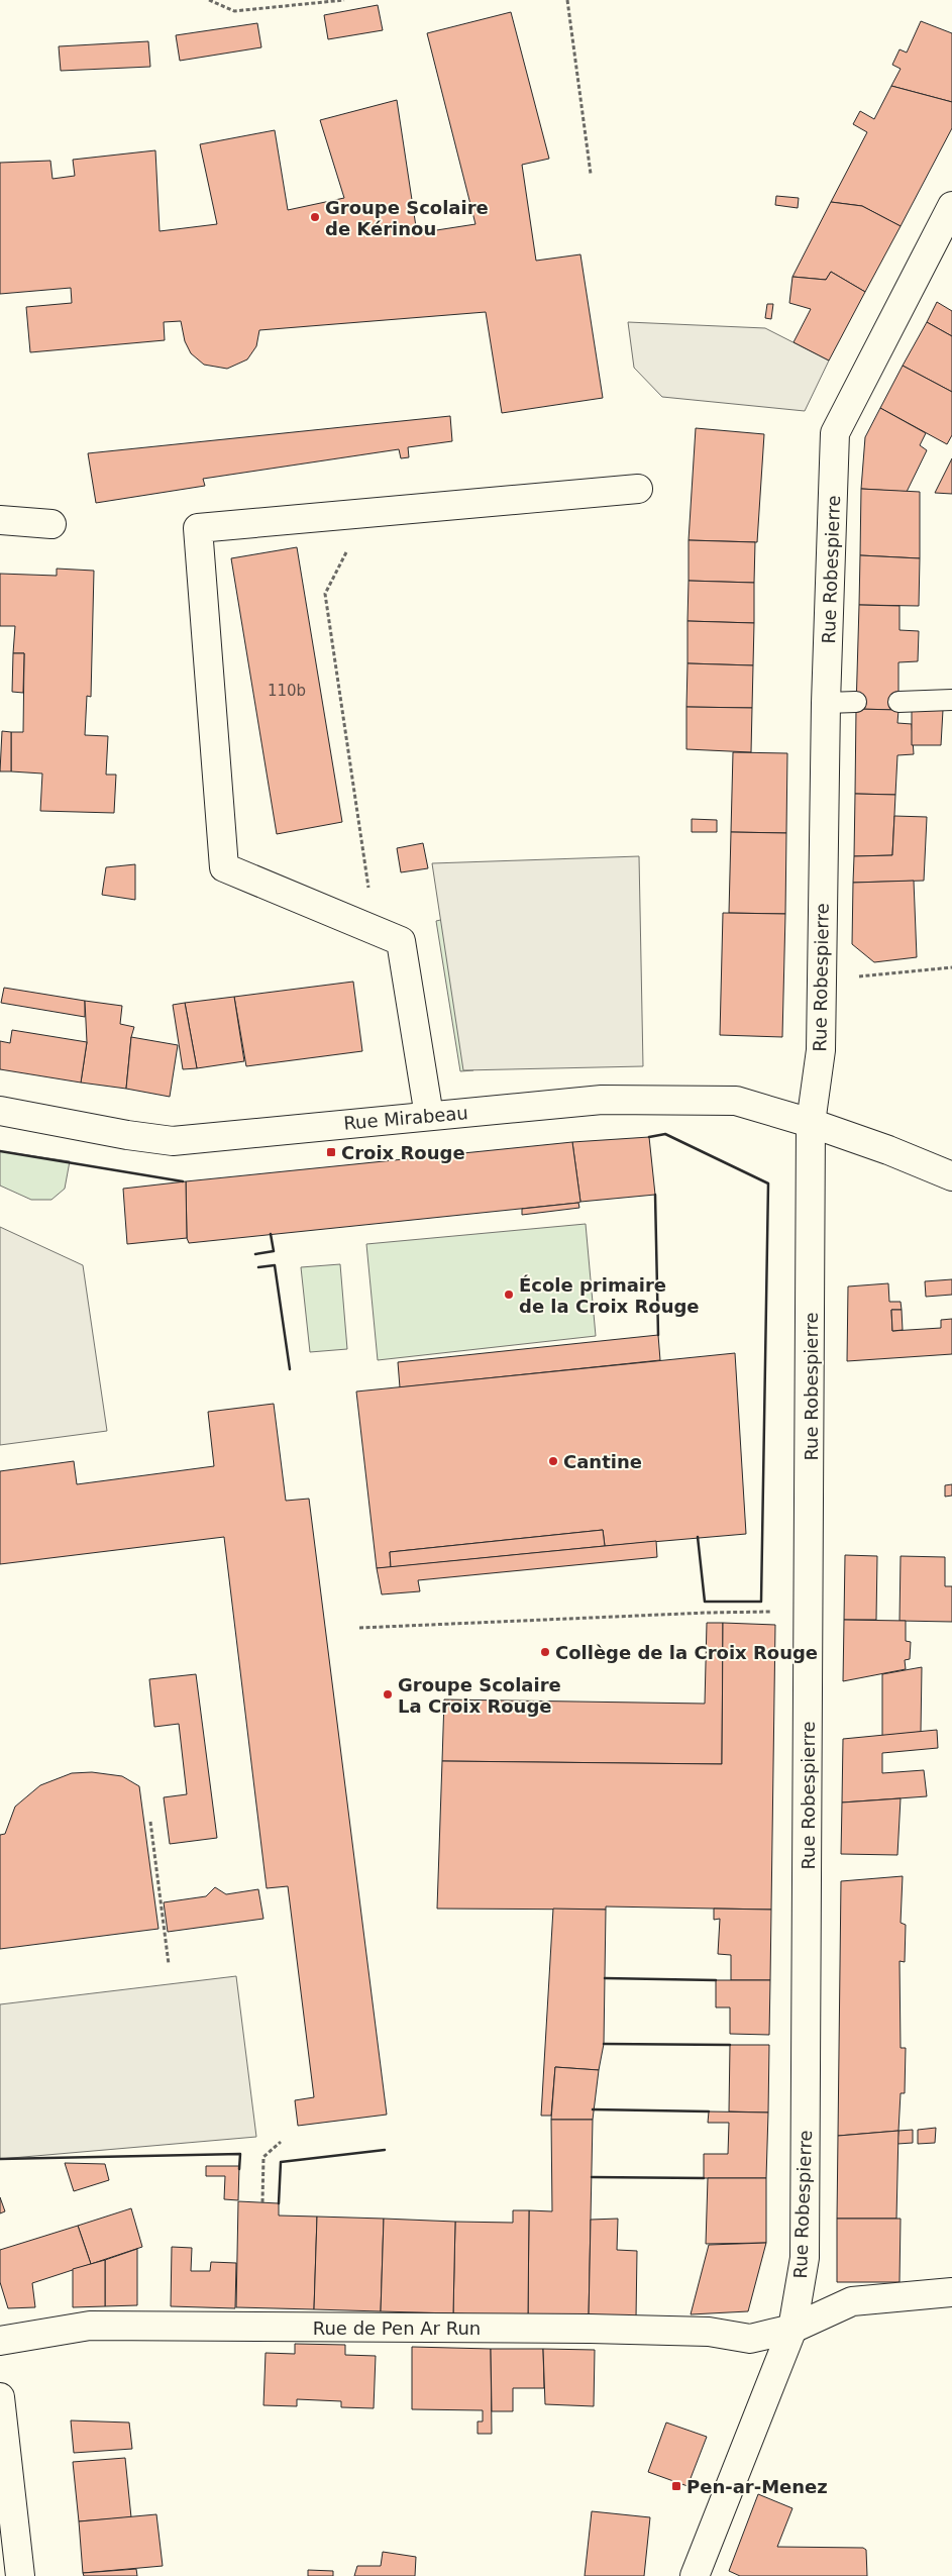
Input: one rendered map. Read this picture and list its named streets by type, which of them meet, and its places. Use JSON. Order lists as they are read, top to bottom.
{
  "streets": {
    "street": ["Rue Robespierre", "Rue Mirabeau", "Rue de Pen Ar Run"]
  },
  "crossings": [
    ["Rue Robespierre", "Rue Mirabeau"],
    ["Rue Robespierre", "Rue de Pen Ar Run"]
  ],
  "places": {
    "other": [
      "Groupe Scolaire de Kérinou",
      "École primaire de la Croix Rouge",
      "Cantine",
      "Collège de la Croix Rouge",
      "Groupe Scolaire La Croix Rouge"
    ],
    "transit": ["Croix Rouge", "Pen-ar-Menez"]
  },
  "house_numbers": ["110b"]
}
